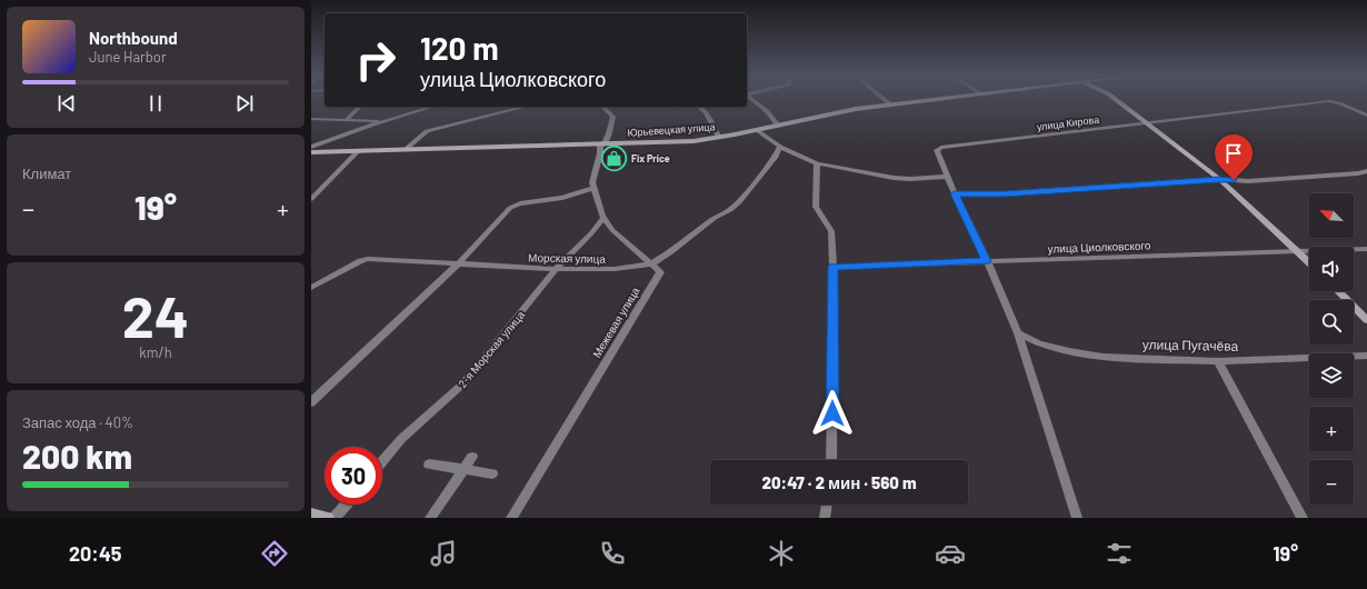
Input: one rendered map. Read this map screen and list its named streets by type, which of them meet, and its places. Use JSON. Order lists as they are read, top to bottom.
{
  "streets": {
    "main road": ["Юрьевецкая улица"],
    "street": [
      "улица Кирова",
      "улица Циолковского",
      "Морская улица",
      "Межевая улица",
      "улица Пугачёва",
      "2-я Морская улица"
    ]
  },
  "crossings": [
    ["Морская улица", "Межевая улица"],
    ["Морская улица", "2-я Морская улица"]
  ],
  "places": {
    "shop": ["Fix Price"]
  },
  "north": "top left",
  "page": {
    "turn": ["120 m", "улица Циолковского"],
    "song": ["Northbound", "June Harbor"],
    "tile": [
      "Климат",
      ["24", "km/h"],
      ["Запас хода · 40%", "200 km"]
    ],
    "heat": ["−", "19°", "+"],
    "map_buttons": ["+", "−"],
    "limit": "30",
    "trip": "20:47 · 2 мин · 560 m",
    "tabs": ["20:45", "19°"]
  }
}
